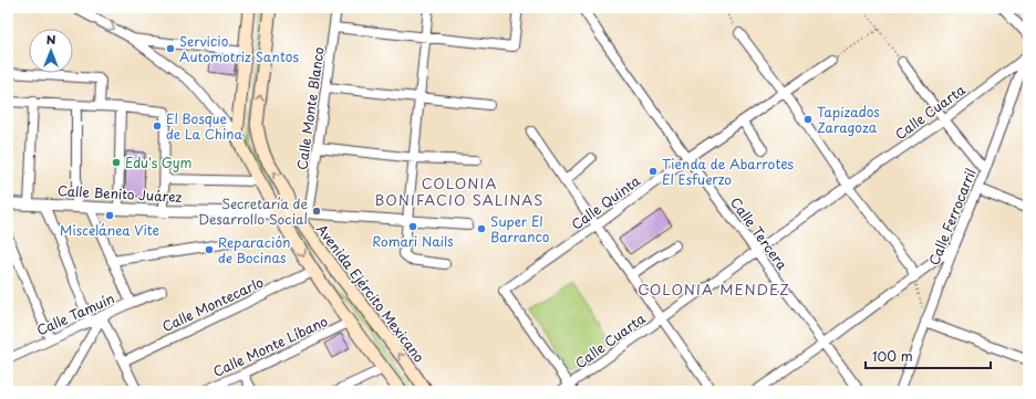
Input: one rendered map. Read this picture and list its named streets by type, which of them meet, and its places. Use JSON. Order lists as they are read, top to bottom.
{
  "streets": {
    "main road": ["Avenida Ejército Mexicano"],
    "street": [
      "Calle Monte Blanco",
      "Calle Cuarta",
      "Calle Benito Juárez",
      "Calle Quinta",
      "Calle Ferrocarril",
      "Calle Tercera",
      "Calle Montecarlo",
      "Calle Tamuín",
      "Calle Monte Líbano"
    ]
  },
  "crossings": [
    ["Calle Monte Blanco", "Calle Benito Juárez"],
    ["Calle Cuarta", "Calle Quinta"],
    ["Calle Cuarta", "Calle Ferrocarril"],
    ["Calle Cuarta", "Calle Tercera"],
    ["Calle Benito Juárez", "Avenida Ejército Mexicano"],
    ["Calle Quinta", "Calle Tercera"]
  ],
  "districts": ["COLONIA BONIFACIO SALINAS", "COLONIA MENDEZ"],
  "places": [
    "Servicio Automotriz Santos",
    "Tapizados Zaragoza",
    "El Bosque de La China",
    "Edu's Gym",
    "Tienda de Abarrotes El Esfuerzo",
    "Secretaría de Desarrollo Social",
    "Miscelánea Vite",
    "Romari Nails",
    "Super El Barranco",
    "Reparación de Bocinas"
  ],
  "scale_bar": "100 m",
  "north": "top"
}
